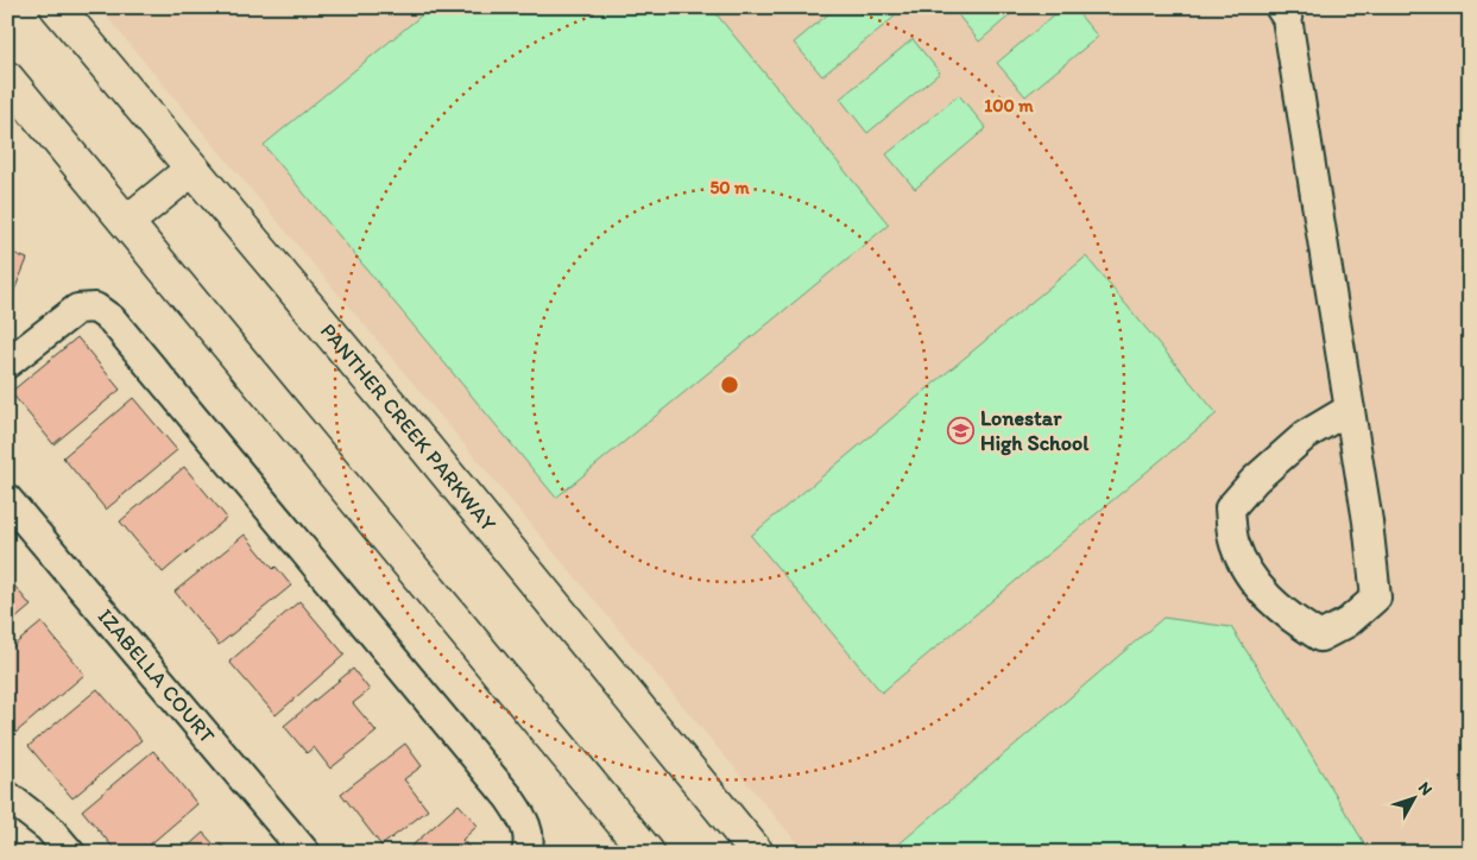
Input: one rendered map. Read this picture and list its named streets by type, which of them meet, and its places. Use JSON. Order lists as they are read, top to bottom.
{
  "streets": {
    "main road": ["PANTHER CREEK PARKWAY"],
    "street": ["IZABELLA COURT"]
  },
  "places": {
    "school or university": ["Lonestar High School"]
  },
  "north": "top right",
  "rings": ["100 m", "50 m"]
}
